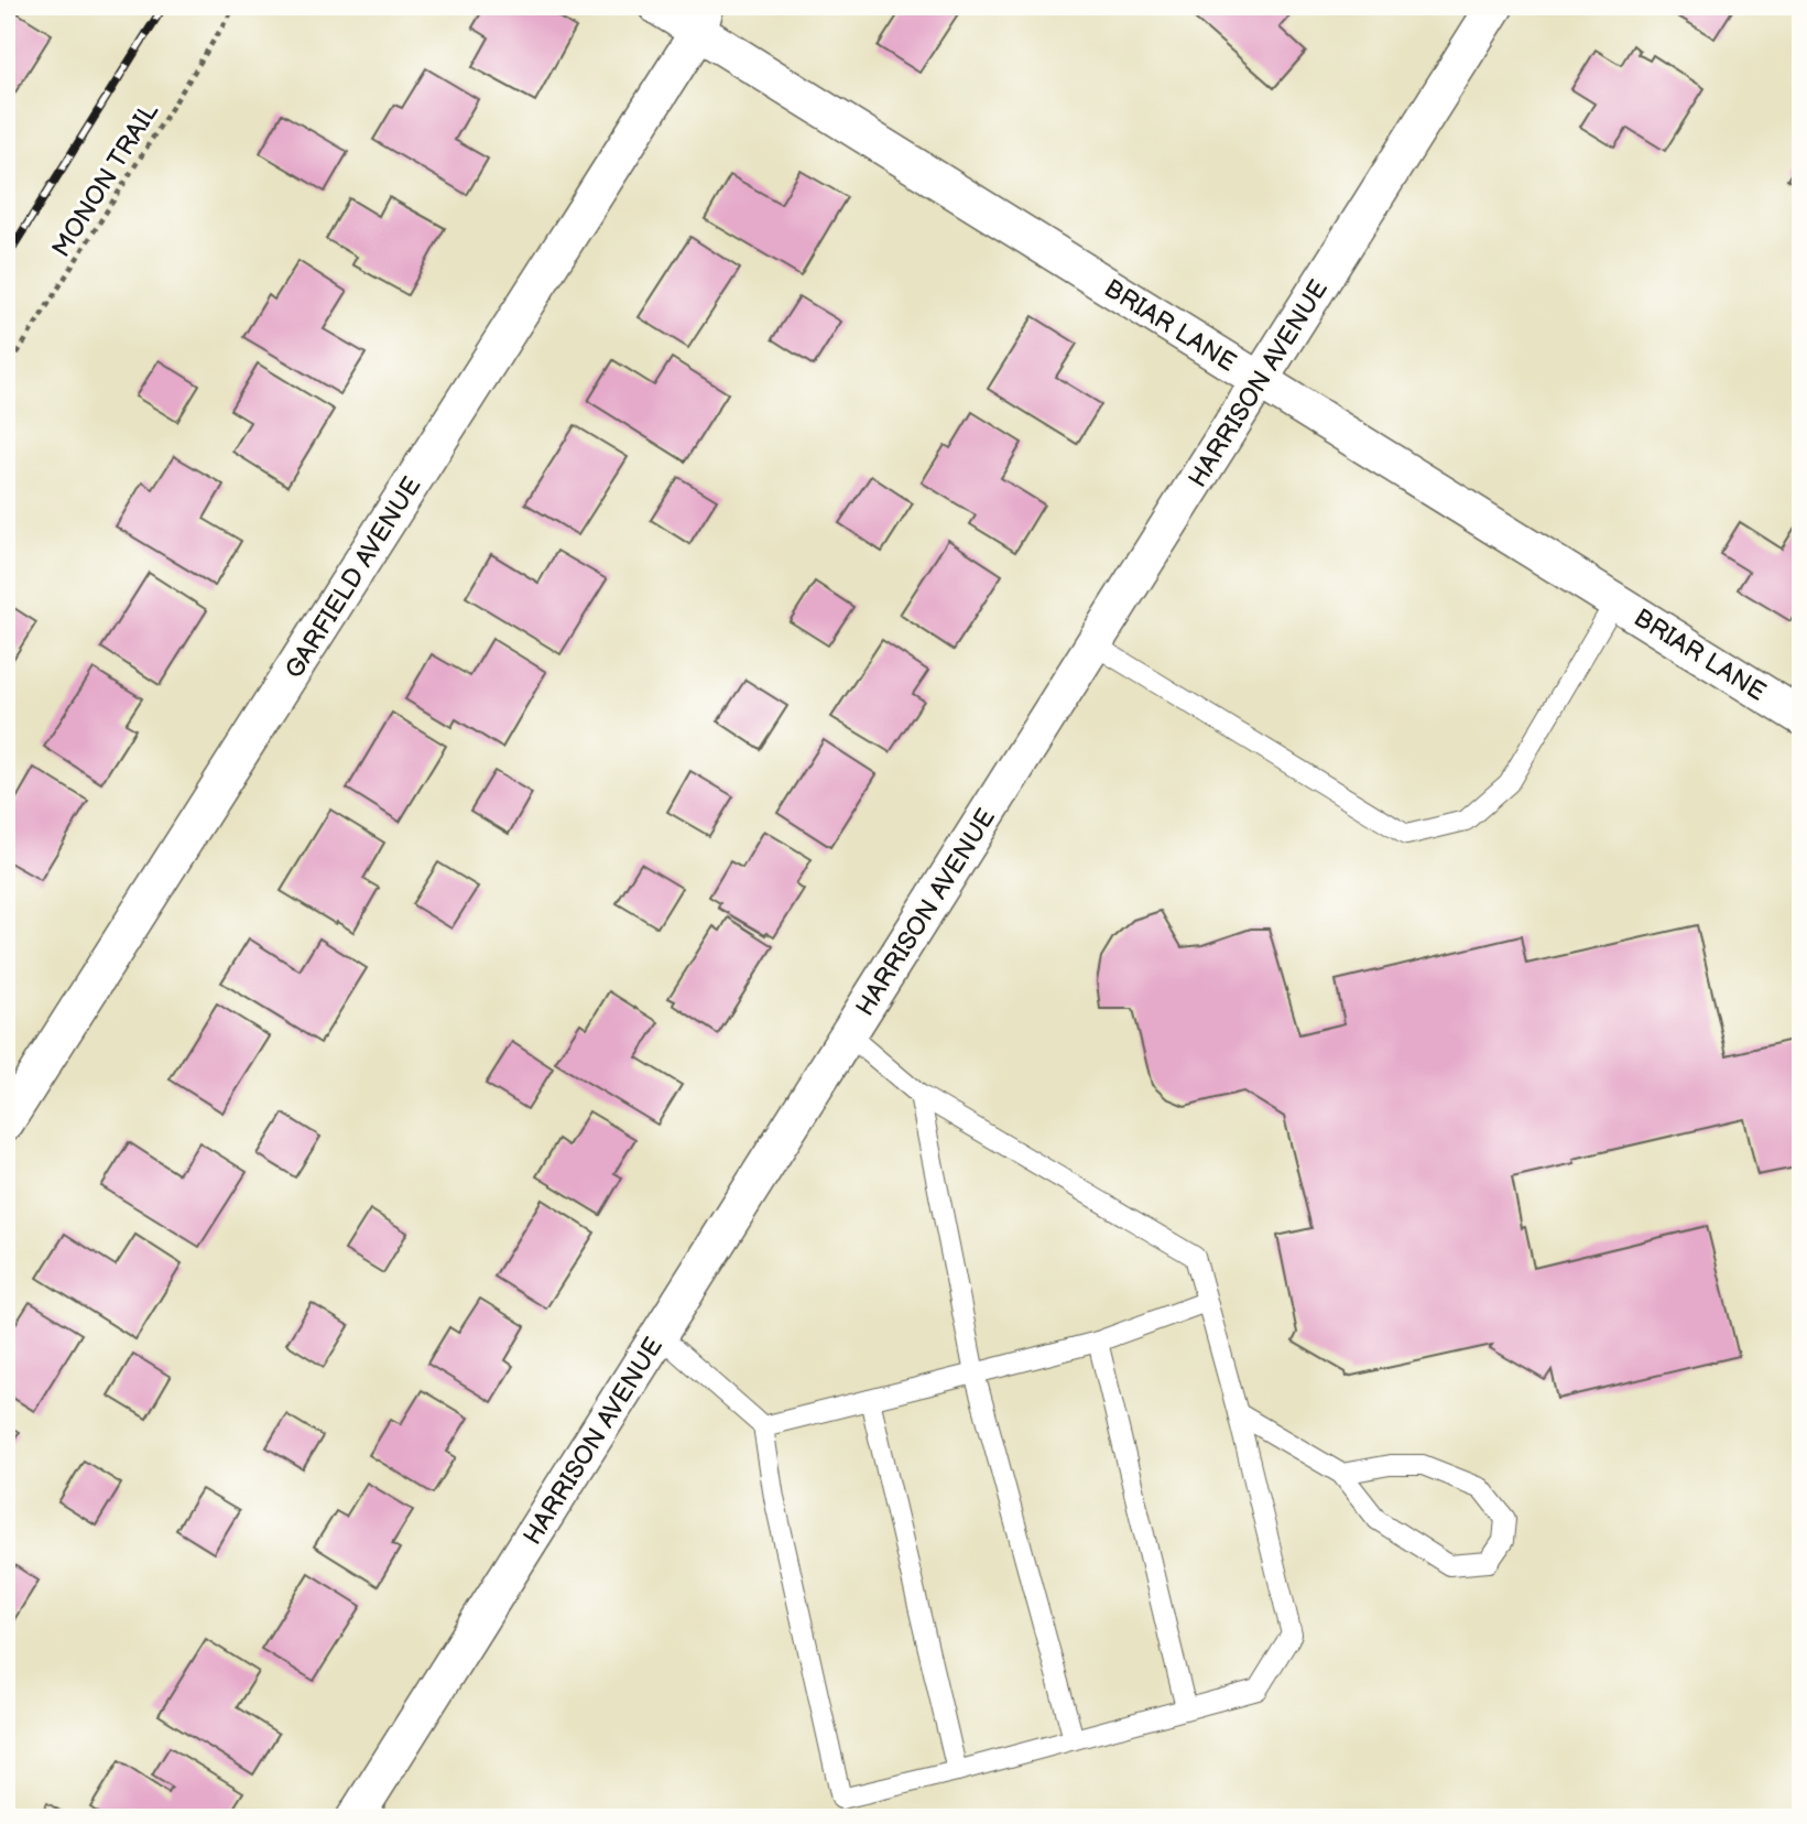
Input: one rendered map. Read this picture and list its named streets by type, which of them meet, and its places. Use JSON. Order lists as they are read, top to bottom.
{
  "streets": {
    "street": ["BRIAR LANE", "HARRISON AVENUE", "GARFIELD AVENUE"],
    "path": ["MONON TRAIL"]
  },
  "crossings": [
    ["BRIAR LANE", "HARRISON AVENUE"],
    ["BRIAR LANE", "GARFIELD AVENUE"]
  ]
}
